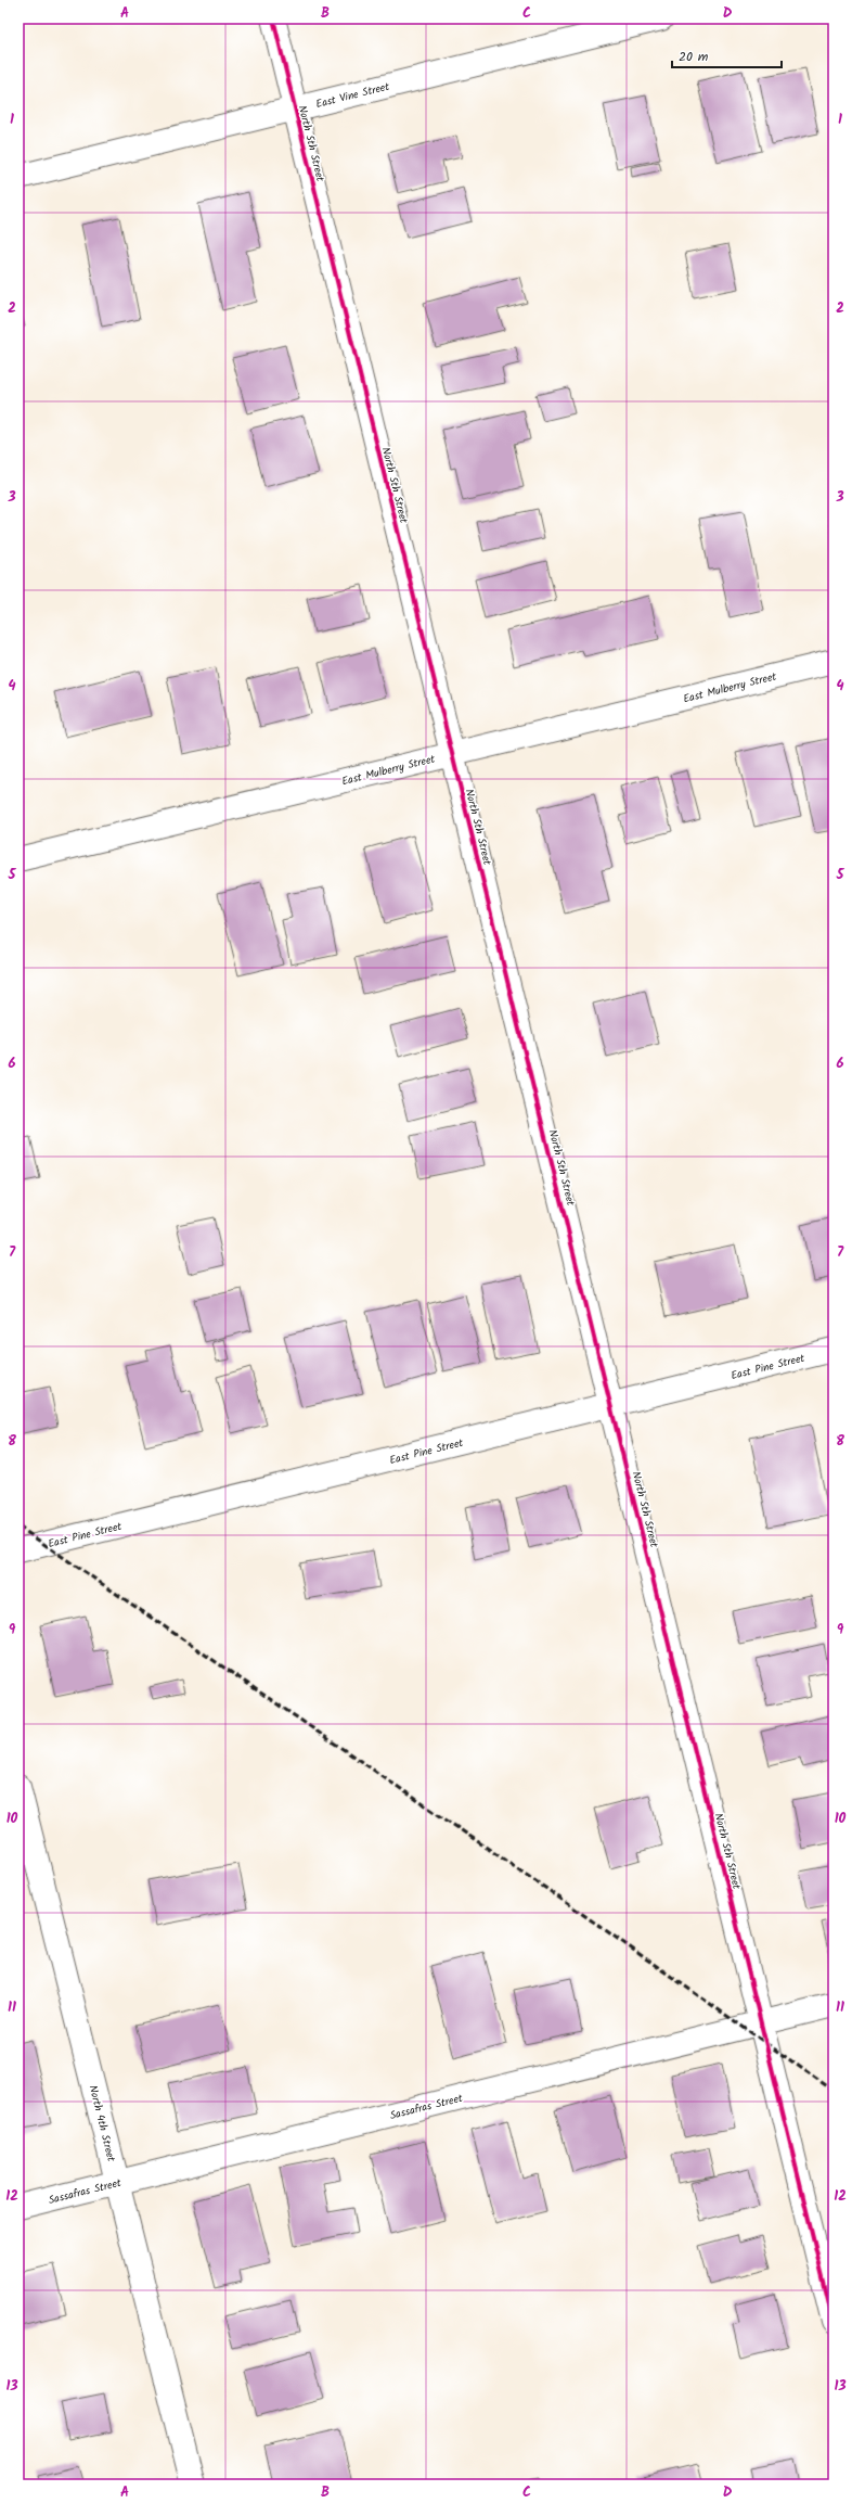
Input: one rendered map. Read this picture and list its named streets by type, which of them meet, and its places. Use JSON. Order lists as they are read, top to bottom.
{
  "streets": {
    "street": [
      "East Vine Street",
      "North 5th Street",
      "East Mulberry Street",
      "East Pine Street",
      "Sassafras Street",
      "North 4th Street"
    ]
  },
  "crossings": [
    ["East Vine Street", "North 5th Street"],
    ["North 5th Street", "East Mulberry Street"],
    ["North 5th Street", "East Pine Street"],
    ["North 5th Street", "Sassafras Street"],
    ["Sassafras Street", "North 4th Street"]
  ],
  "scale_bar": "20 m",
  "grid": {
    "columns": [
      "A",
      "B",
      "C",
      "D"
    ],
    "rows": [
      "1",
      "2",
      "3",
      "4",
      "5",
      "6",
      "7",
      "8",
      "9",
      "10",
      "11",
      "12",
      "13"
    ]
  }
}
